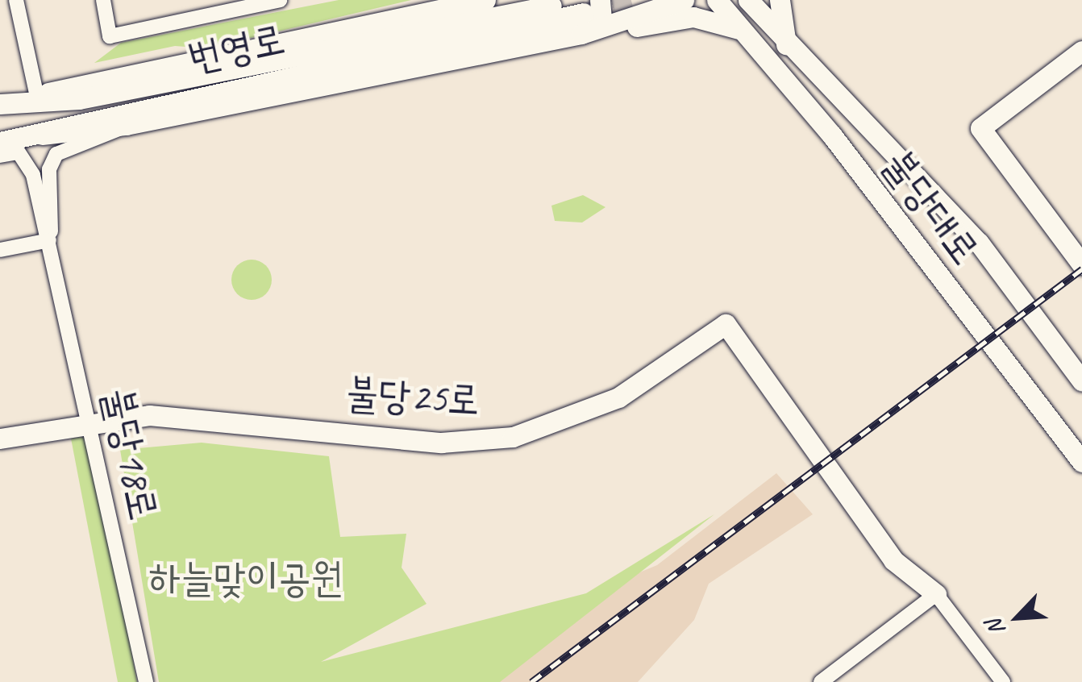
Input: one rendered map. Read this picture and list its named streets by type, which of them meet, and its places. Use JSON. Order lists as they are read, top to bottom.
{
  "streets": {
    "main road": ["번영로", "불당대로", "불당25로"],
    "street": ["불당18로"]
  },
  "crossings": [
    ["불당25로", "불당18로"]
  ],
  "parks": ["하늘맞이공원"],
  "north": "bottom left"
}
